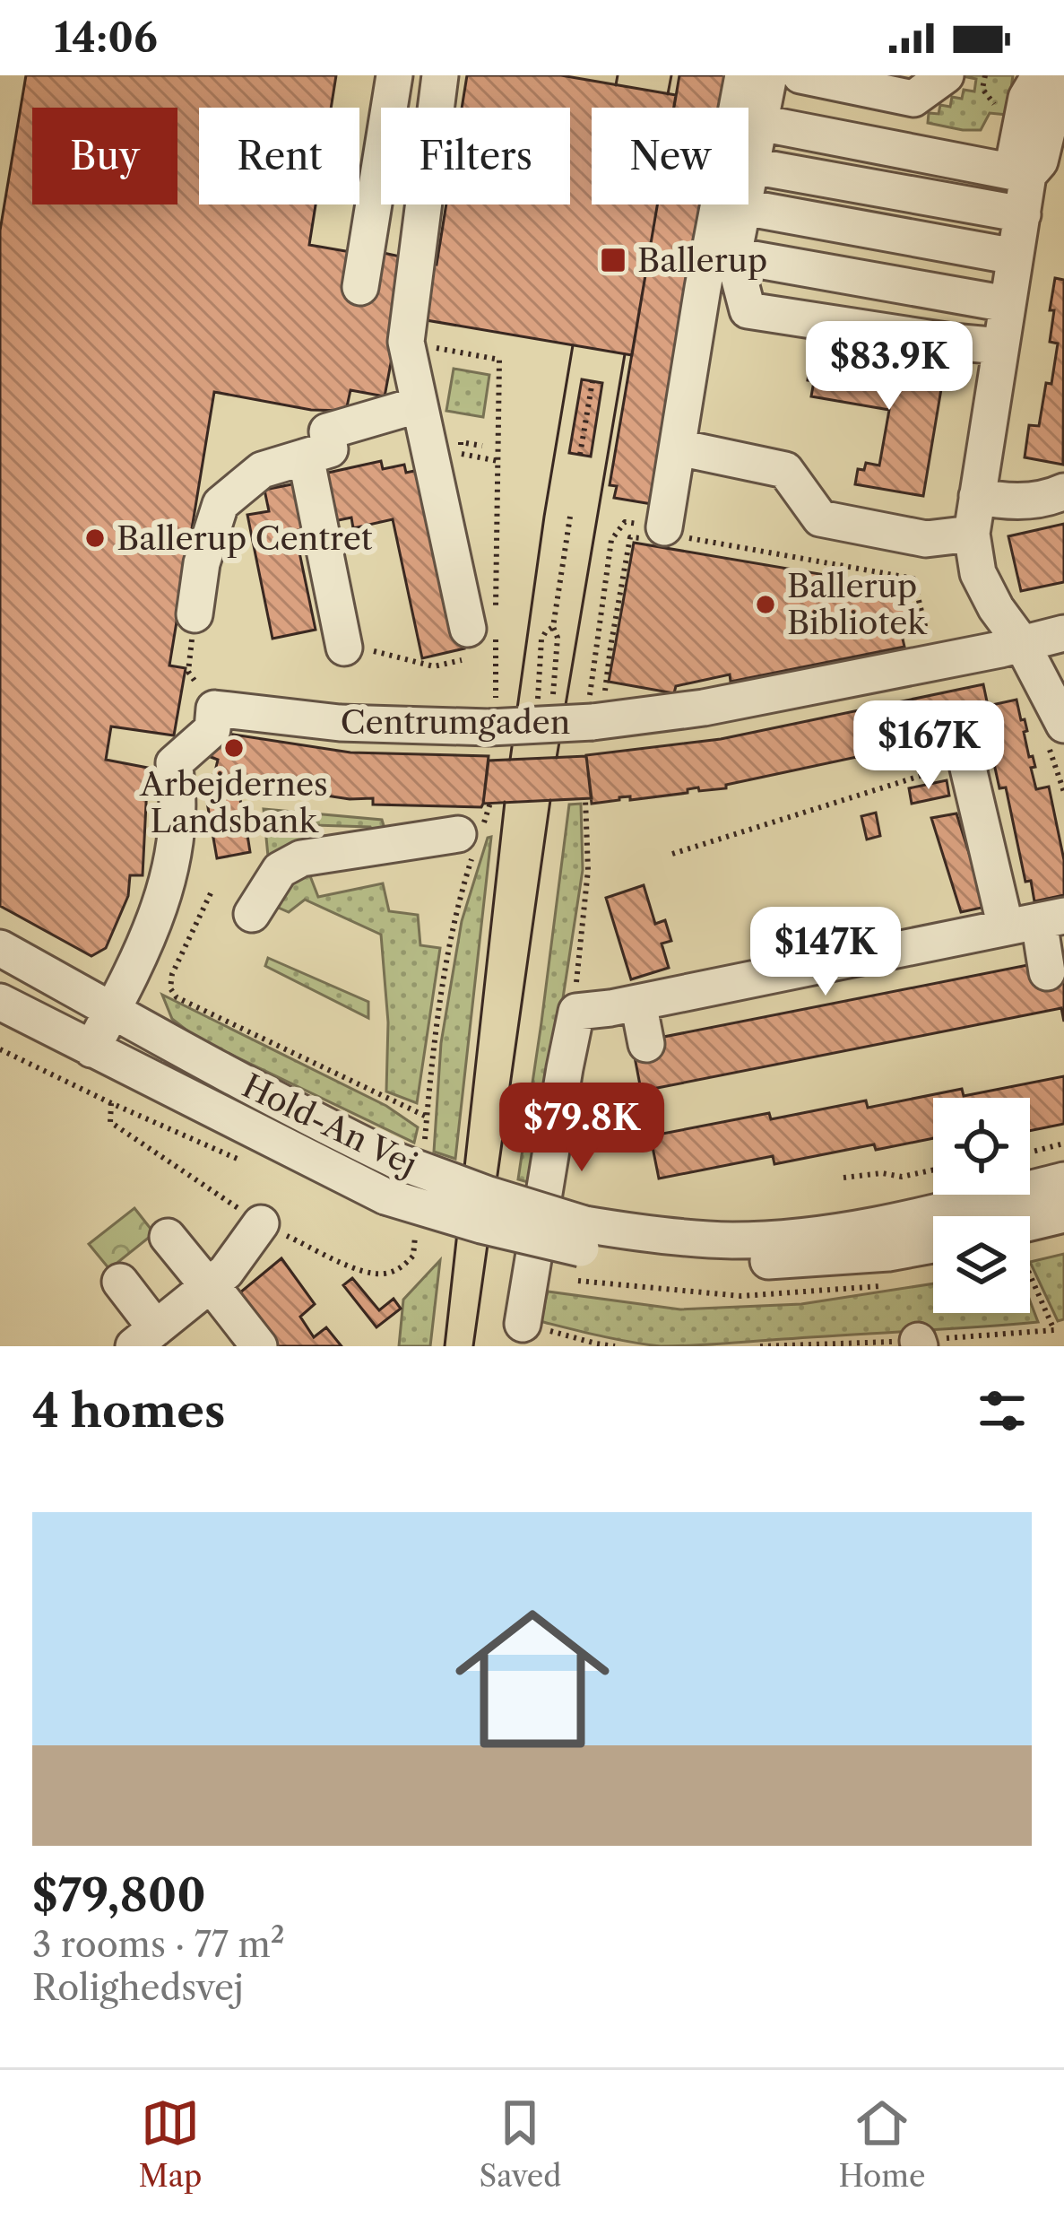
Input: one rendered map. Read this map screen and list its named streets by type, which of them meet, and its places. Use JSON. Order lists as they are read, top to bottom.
{
  "streets": {
    "street": ["Centrumgaden", "Hold-An Vej"]
  },
  "crossings": [
    ["Centrumgaden", "Hold-An Vej"]
  ],
  "places": {
    "transit": ["Ballerup"],
    "other": ["Ballerup Centret", "Ballerup Bibliotek", "Arbejdernes Landsbank"]
  },
  "page": {
    "status": "14:06",
    "chip": [
      "Buy",
      "Rent",
      "Filters",
      "New"
    ],
    "price": [
      "$83.9K",
      "$167K",
      "$147K",
      "$79.8K"
    ],
    "heading": "4 homes",
    "list": [
      {
        "name": "$79,800",
        "note": "3 rooms · 77 m² · Rolighedsvej"
      }
    ],
    "tabs": ["Map", "Saved", "Home"]
  }
}
